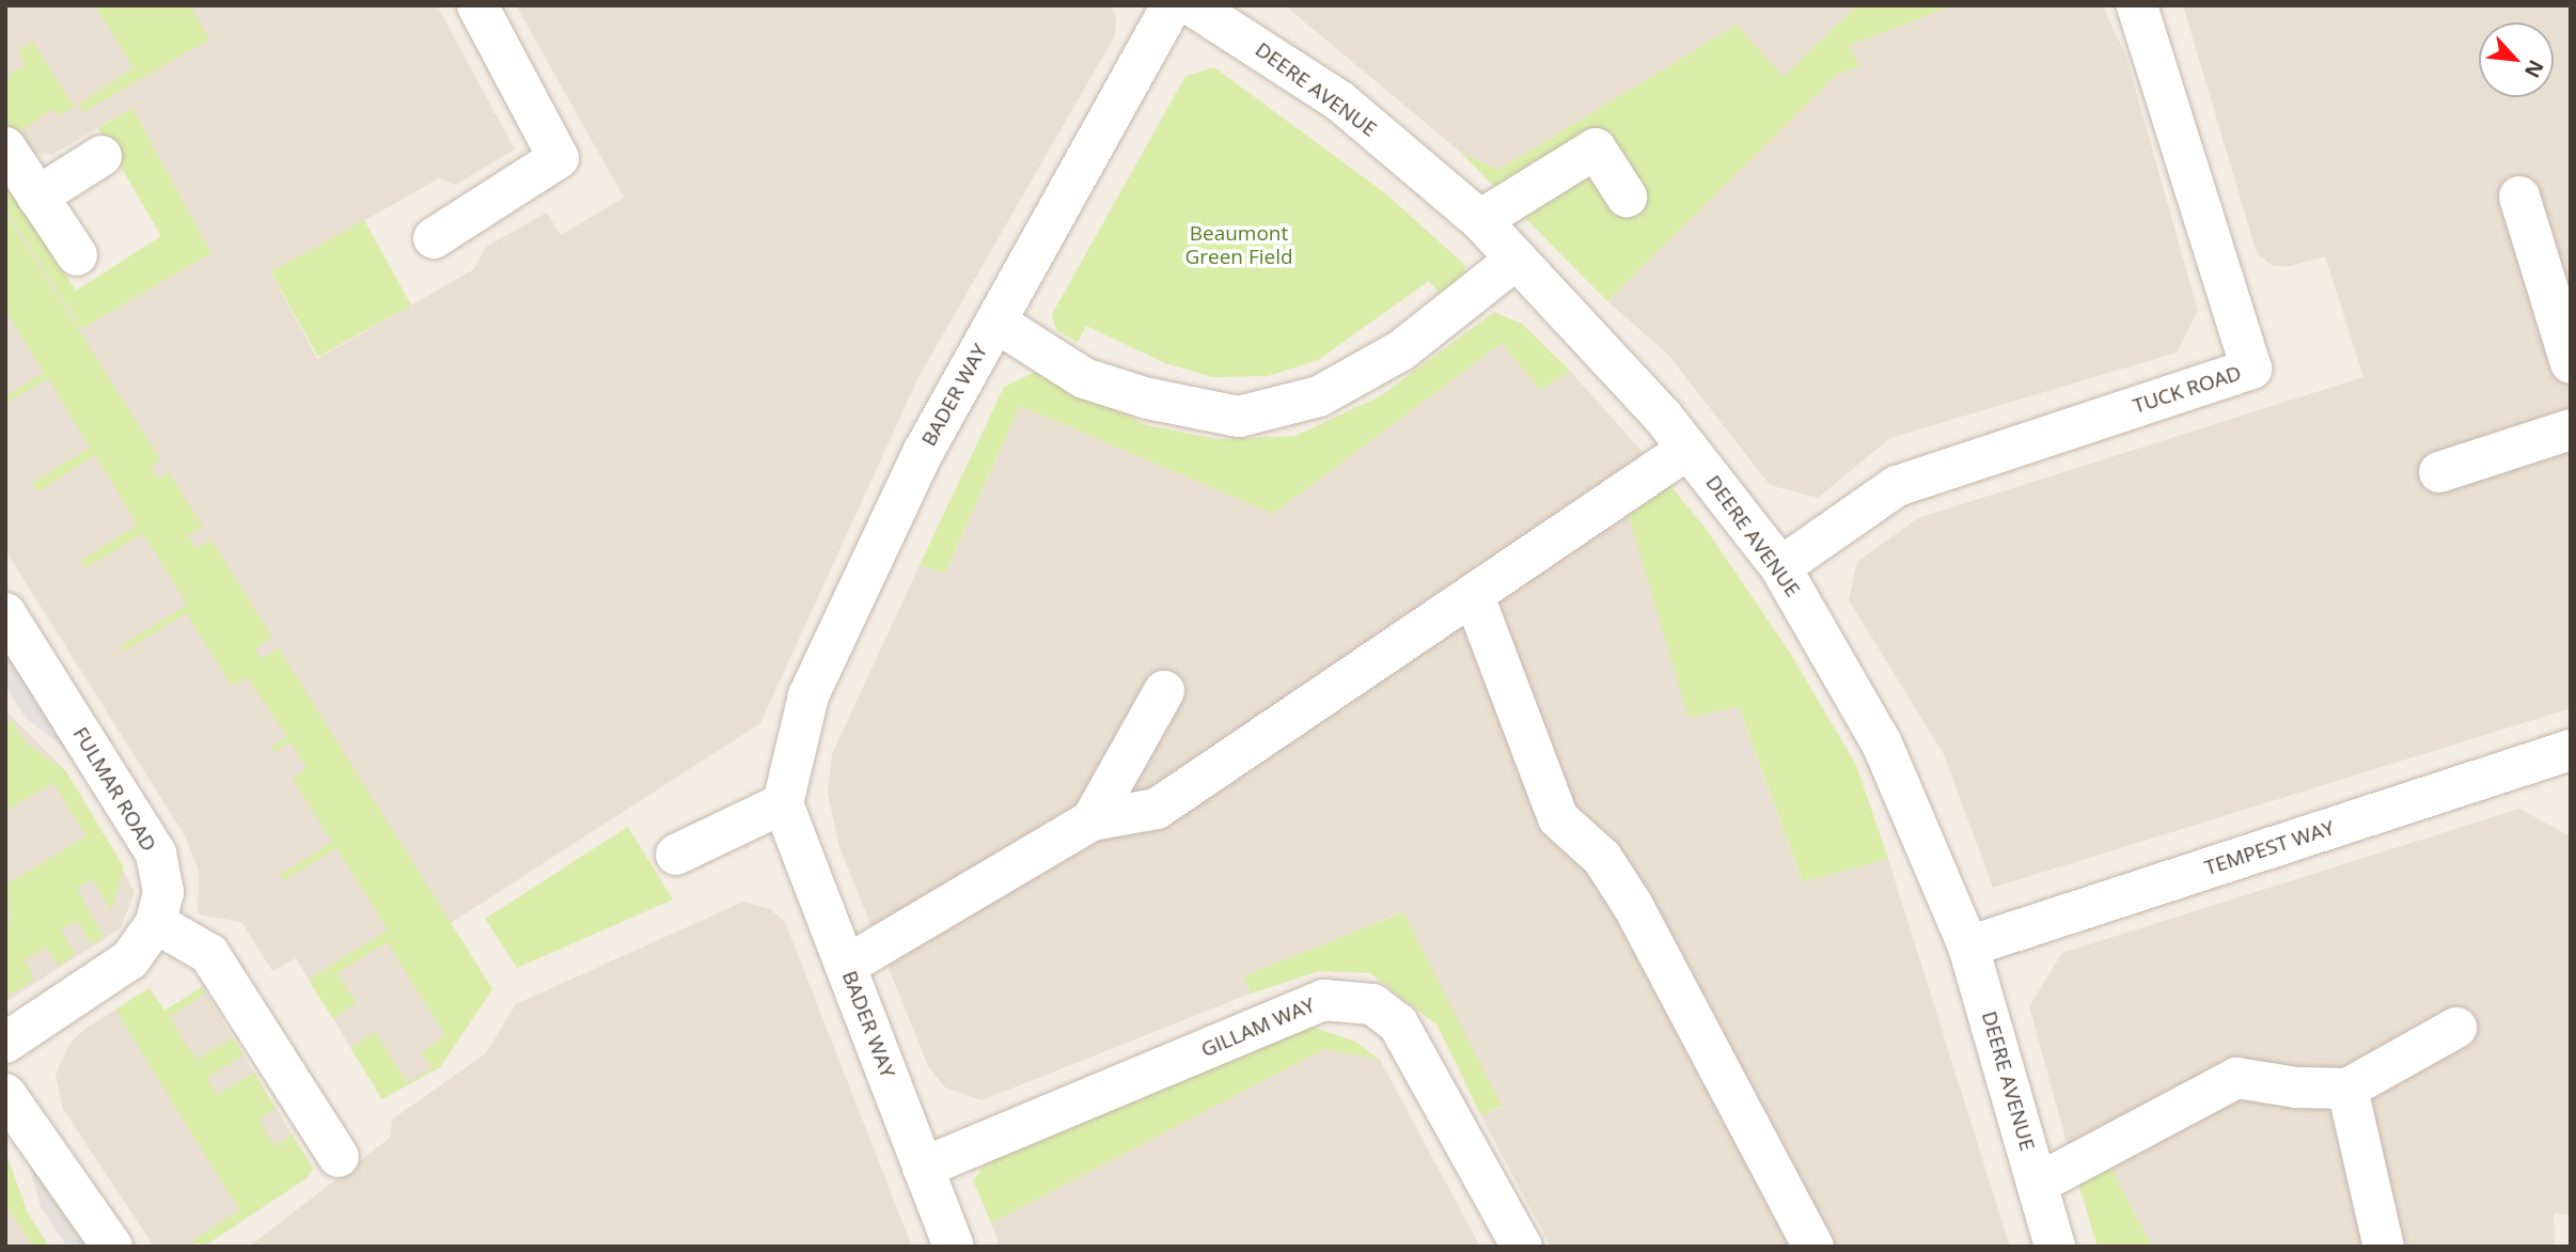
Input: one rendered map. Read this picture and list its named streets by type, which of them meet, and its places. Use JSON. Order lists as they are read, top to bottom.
{
  "streets": {
    "street": [
      "DEERE AVENUE",
      "TUCK ROAD",
      "BADER WAY",
      "FULMAR ROAD",
      "TEMPEST WAY",
      "GILLAM WAY"
    ]
  },
  "crossings": [
    ["DEERE AVENUE", "TUCK ROAD"],
    ["DEERE AVENUE", "TEMPEST WAY"],
    ["BADER WAY", "GILLAM WAY"]
  ],
  "parks": ["Beaumont Green Field"],
  "north": "bottom right"
}
